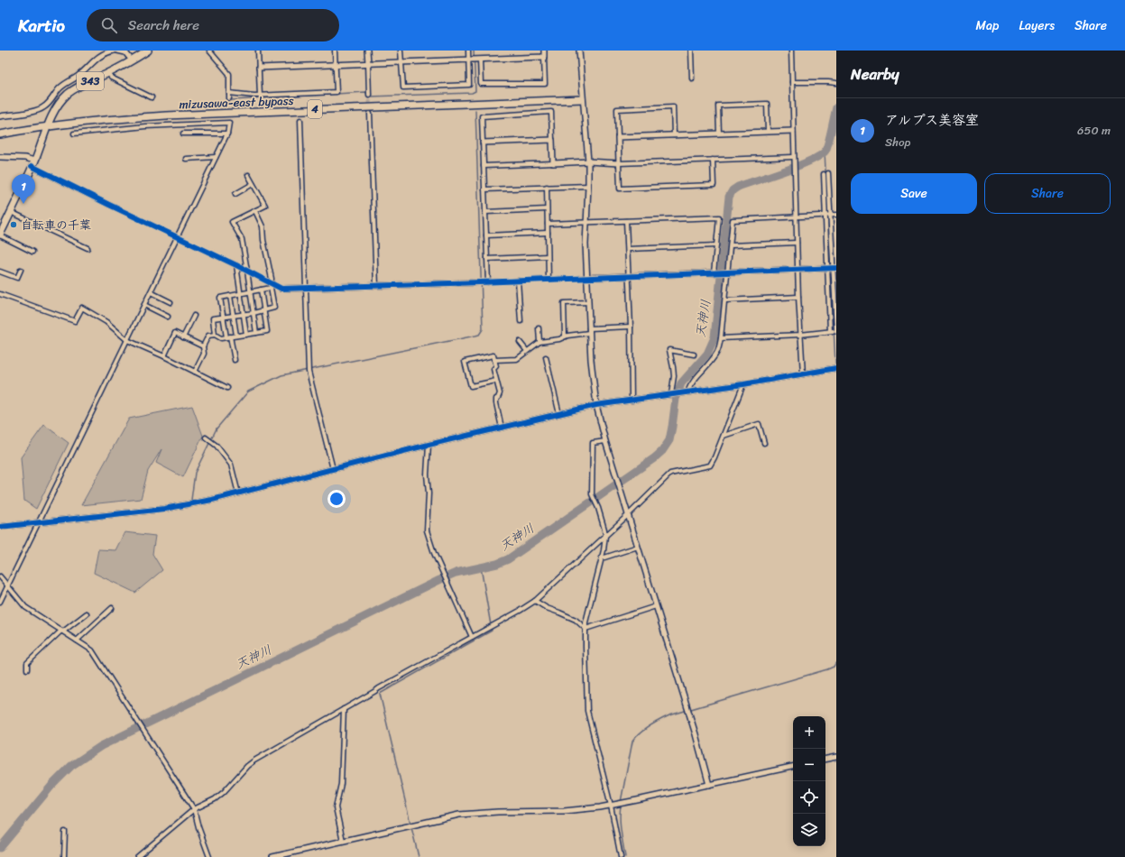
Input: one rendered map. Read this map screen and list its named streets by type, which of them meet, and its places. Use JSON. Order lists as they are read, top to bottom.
{
  "streets": {
    "highway": ["343", "mizusawa-east bypass", "4"]
  },
  "crossings": [
    ["343", "mizusawa-east bypass"]
  ],
  "water": ["天神川"],
  "places": ["自転車の千葉"],
  "page": {
    "header": "Kartio",
    "search": "Search here",
    "nav": ["Map", "Layers", "Share"],
    "heading": "Nearby",
    "list": [
      {
        "mark": "1",
        "name": "アルプス美容室",
        "note": "Shop",
        "value": "650 m"
      }
    ],
    "buttons": ["Save", "Share"],
    "pins": "1",
    "map_buttons": ["+", "−"]
  }
}
